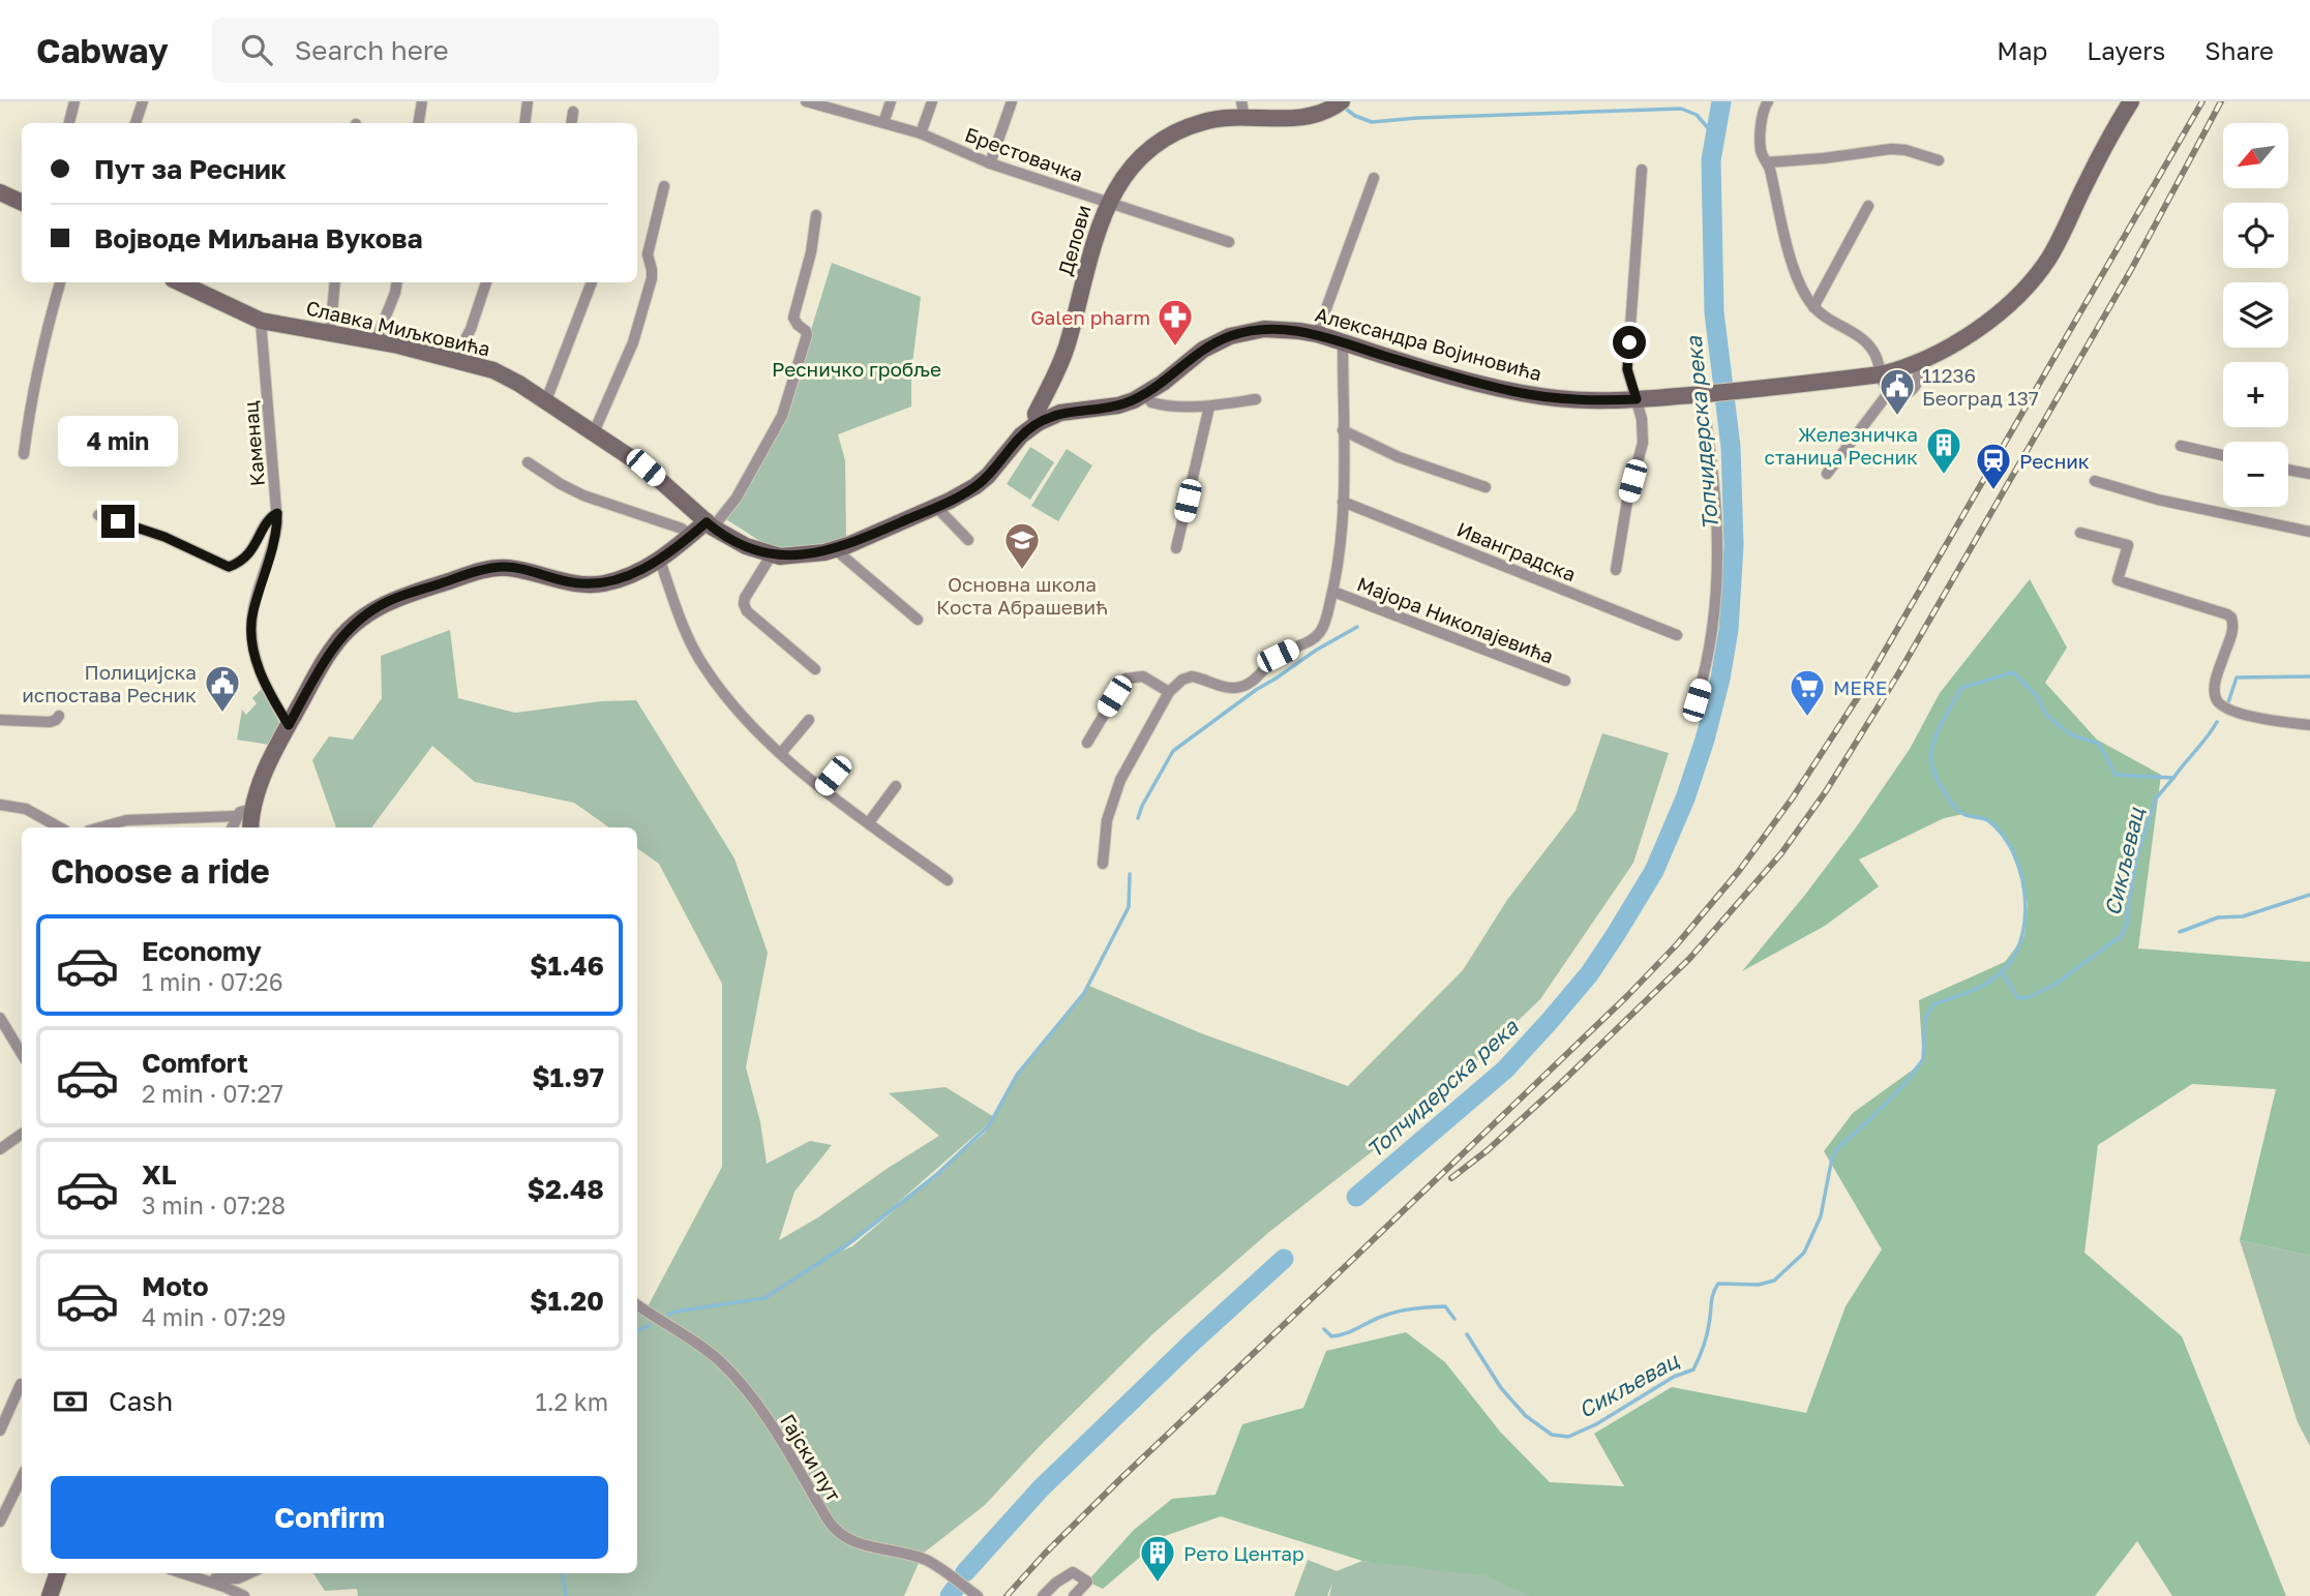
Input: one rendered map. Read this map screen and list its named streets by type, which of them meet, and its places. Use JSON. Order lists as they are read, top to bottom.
{
  "streets": {
    "street": [
      "Брестовачка",
      "Делови",
      "Славка Миљковића",
      "Александра Војиновића",
      "Каменац",
      "Иванградска",
      "Мајора Николајевића",
      "Гајски пут"
    ]
  },
  "crossings": [
    ["Брестовачка", "Делови"],
    ["Делови", "Славка Миљковића"],
    ["Делови", "Александра Војиновића"],
    ["Славка Миљковића", "Александра Војиновића"],
    ["Славка Миљковића", "Каменац"]
  ],
  "water": ["Топчидерска река", "Сикљевац"],
  "parks": ["Ресничко гробље"],
  "places": {
    "pharmacy": ["Galen pharm"],
    "public building": ["11236 Београд 137", "Полицијска испостава Ресник"],
    "building": ["Железничка станица Ресник", "Рето Центар"],
    "station": ["Ресник"],
    "school or university": ["Основна школа Коста Абрашевић"],
    "supermarket": ["MERE"]
  },
  "north": "bottom left",
  "page": {
    "header": "Cabway",
    "search": "Search here",
    "nav": ["Map", "Layers", "Share"],
    "map_buttons": ["+", "−"],
    "banner": ["Пут за Ресник", "Војводе Миљана Вукова"],
    "bubble": "4 min",
    "heading": "Choose a ride",
    "list": [
      {
        "name": "Economy",
        "note": "1 min · 07:26",
        "value": "$1.46"
      },
      {
        "name": "Comfort",
        "note": "2 min · 07:27",
        "value": "$1.97"
      },
      {
        "name": "XL",
        "note": "3 min · 07:28",
        "value": "$2.48"
      },
      {
        "name": "Moto",
        "note": "4 min · 07:29",
        "value": "$1.20"
      }
    ],
    "pay": ["Cash", "1.2 km"],
    "buttons": "Confirm"
  }
}
